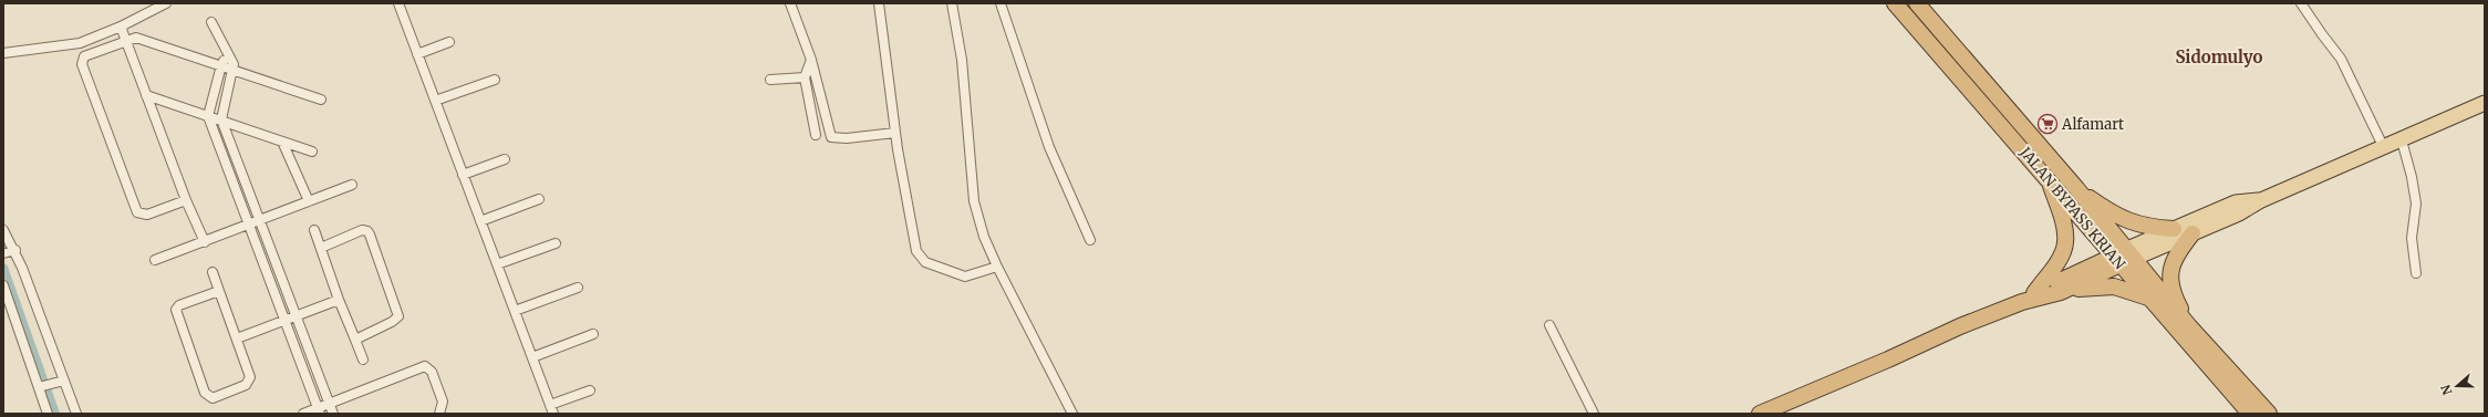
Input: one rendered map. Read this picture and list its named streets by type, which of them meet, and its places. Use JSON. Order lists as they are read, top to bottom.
{
  "streets": {
    "highway": ["JALAN BYPASS KRIAN"]
  },
  "districts": ["Sidomulyo"],
  "places": {
    "supermarket": ["Alfamart"]
  },
  "north": "left"
}
